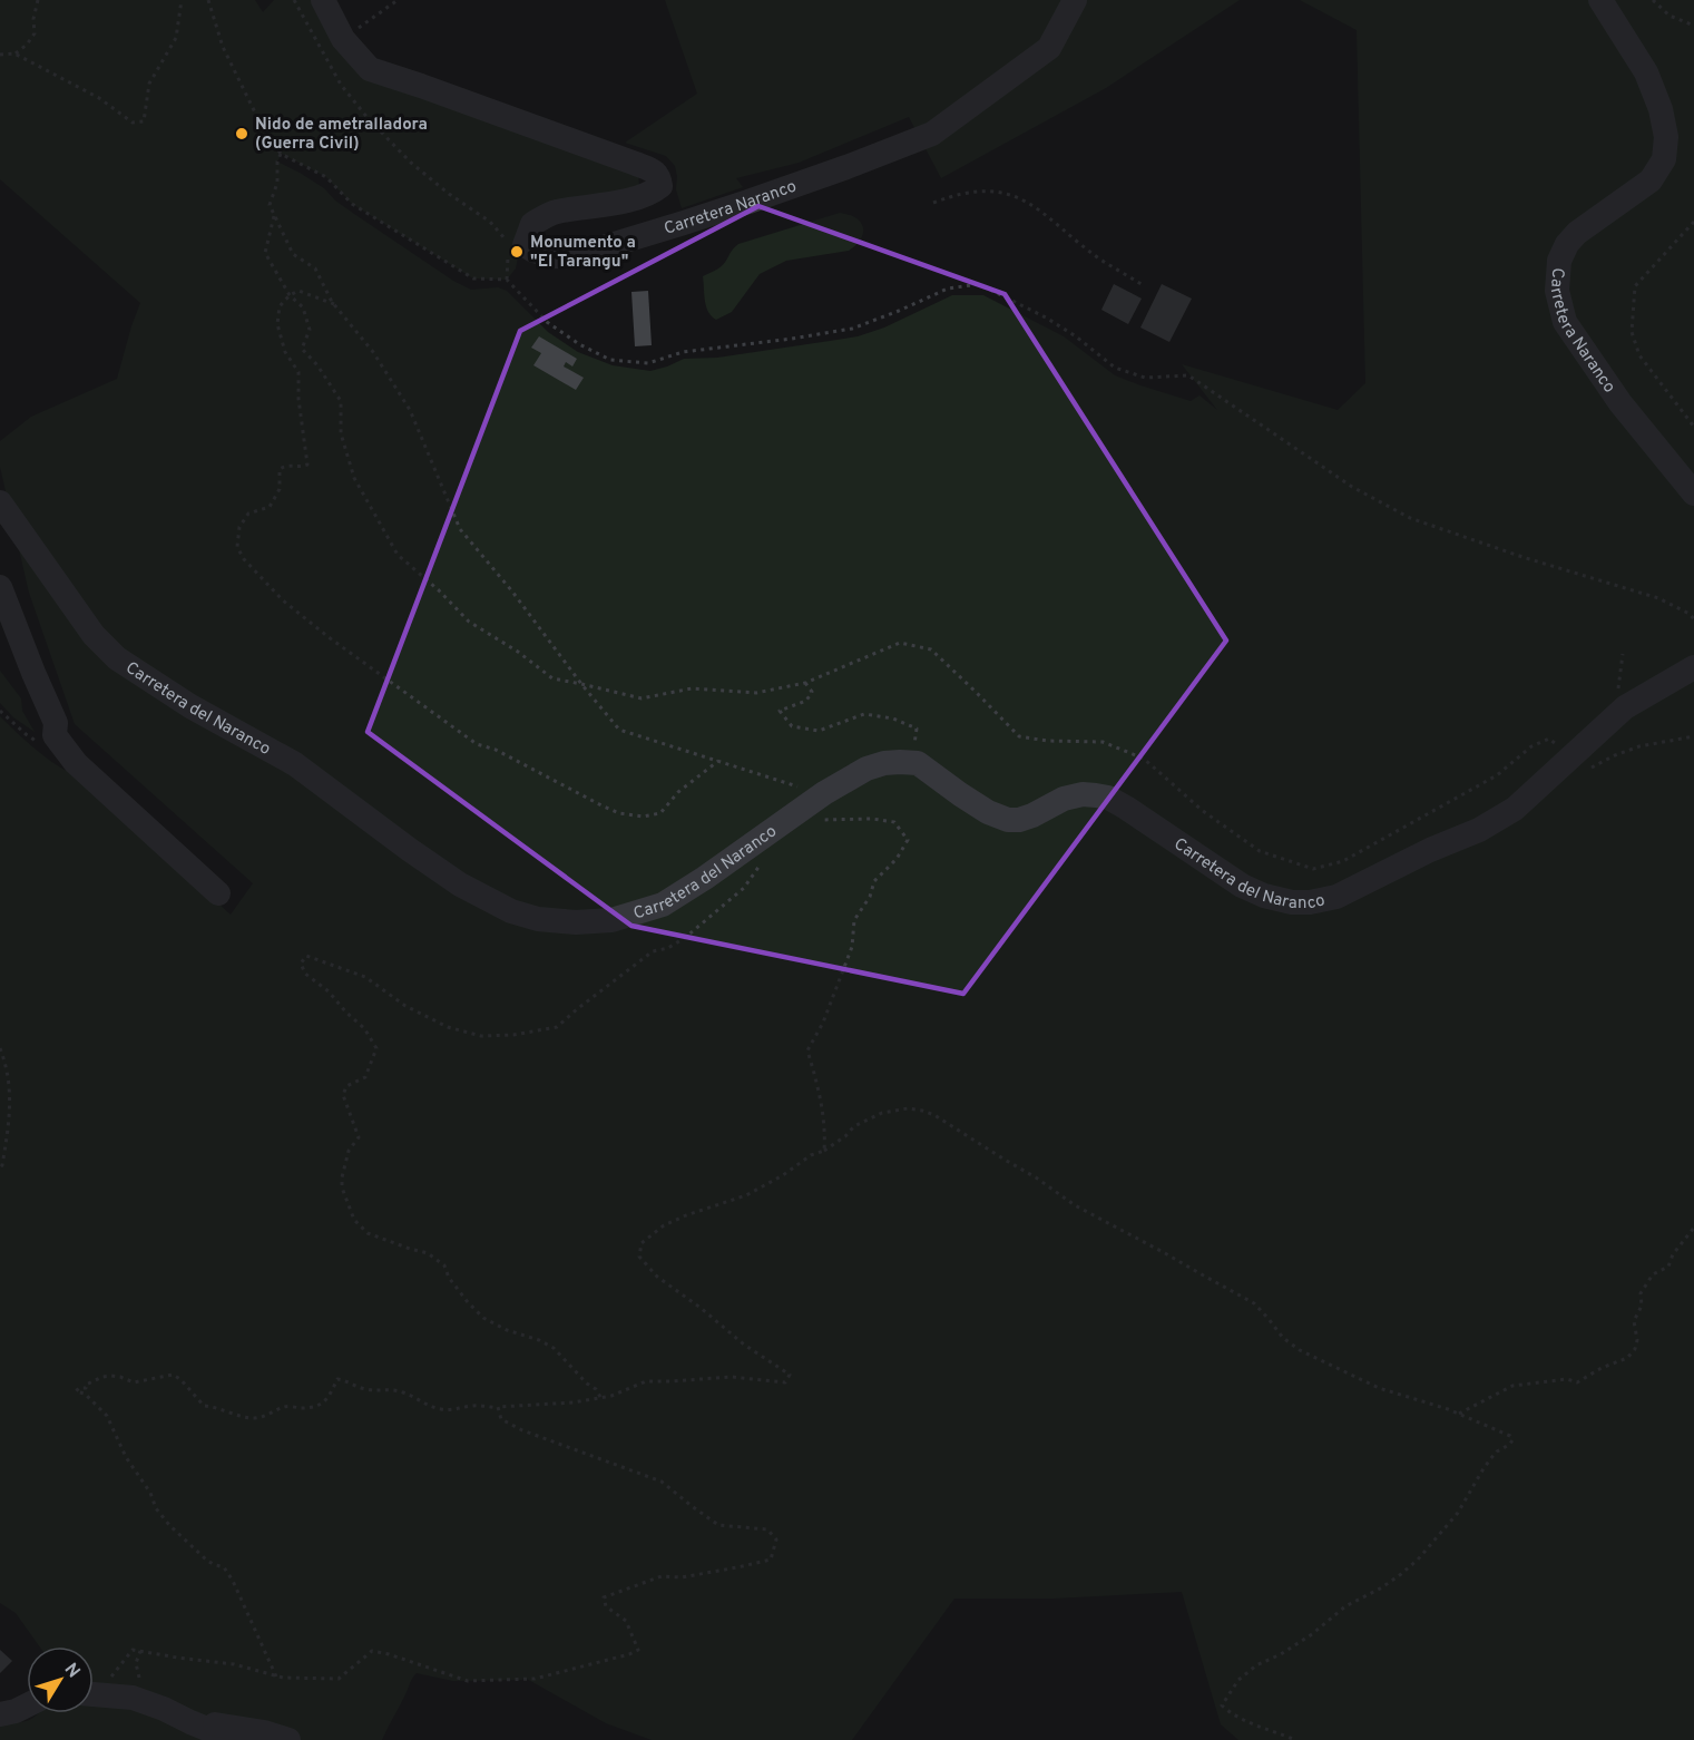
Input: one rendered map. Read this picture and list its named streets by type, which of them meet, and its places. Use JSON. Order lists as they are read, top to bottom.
{
  "streets": {
    "street": ["Carretera Naranco", "Carretera del Naranco"]
  },
  "places": ["Nido de ametralladora (Guerra Civil)", "Monumento a \"El Tarangu\""],
  "north": "top right"
}
